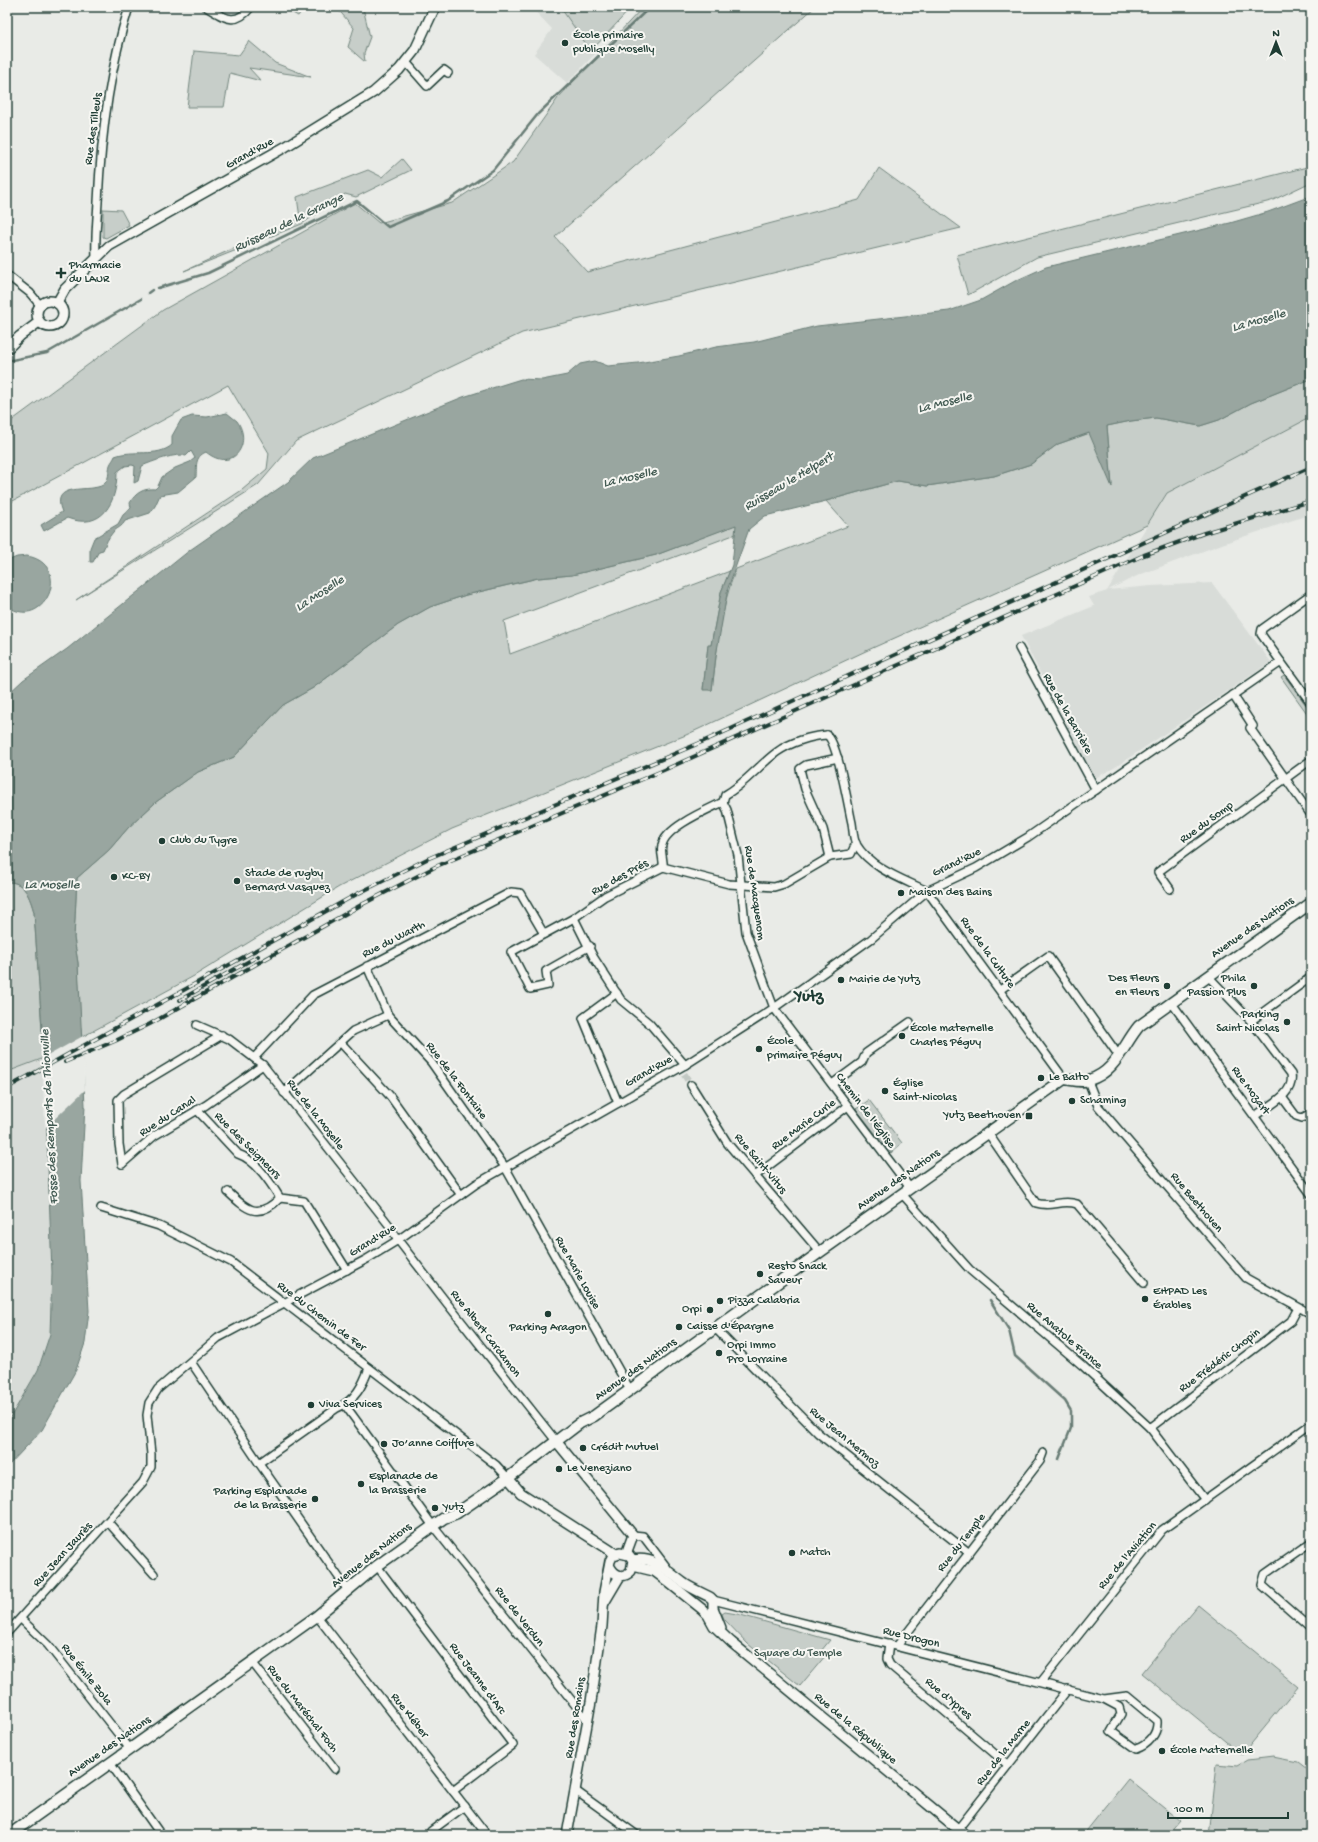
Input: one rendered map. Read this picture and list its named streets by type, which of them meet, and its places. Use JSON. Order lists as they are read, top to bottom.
{
  "streets": {
    "main road": ["Avenue des Nations"],
    "street": [
      "Rue des Tilleuls",
      "Grand'Rue",
      "Rue de la Barrière",
      "Rue du Somp",
      "Rue des Prés",
      "Rue de Macquenom",
      "Rue du Warth",
      "Rue de la Culture",
      "Rue de la Fontaine",
      "Rue Mozart",
      "Chemin de l'Église",
      "Rue de la Moselle",
      "Rue du Canal",
      "Rue Marie Curie",
      "Rue des Seigneurs",
      "Rue Saint-Vitus",
      "Rue Beethoven",
      "Rue Marie Louise",
      "Rue du Chemin de Fer",
      "Rue Albert Cardamon",
      "Rue Anatole France",
      "Rue Frédéric Chopin",
      "Rue Jean Mermoz",
      "Rue du Temple",
      "Rue Jean Jaurès",
      "Rue de l'Aviation",
      "Rue de Verdun",
      "Rue Drogon",
      "Rue Émile Zola",
      "Rue Jeanne d'Arc",
      "Rue d'Ypres",
      "Rue du Maréchal Foch",
      "Rue Kléber",
      "Rue des Romains",
      "Rue de la République",
      "Rue de la Marne"
    ]
  },
  "crossings": [
    ["Rue des Tilleuls", "Grand'Rue"],
    ["Grand'Rue", "Rue de la Barrière"],
    ["Grand'Rue", "Rue de Macquenom"],
    ["Grand'Rue", "Rue de la Culture"],
    ["Grand'Rue", "Rue de la Fontaine"],
    ["Grand'Rue", "Chemin de l'Église"],
    ["Grand'Rue", "Rue de la Moselle"],
    ["Grand'Rue", "Rue des Seigneurs"],
    ["Grand'Rue", "Rue Marie Louise"],
    ["Grand'Rue", "Rue du Chemin de Fer"],
    ["Grand'Rue", "Rue Albert Cardamon"],
    ["Grand'Rue", "Rue Jean Jaurès"],
    ["Rue des Prés", "Rue de Macquenom"],
    ["Rue des Prés", "Rue du Warth"],
    ["Rue des Prés", "Rue de la Culture"],
    ["Rue de Macquenom", "Chemin de l'Église"],
    ["Avenue des Nations", "Rue de la Culture"],
    ["Avenue des Nations", "Rue Mozart"],
    ["Avenue des Nations", "Chemin de l'Église"],
    ["Avenue des Nations", "Rue Saint-Vitus"],
    ["Avenue des Nations", "Rue Beethoven"],
    ["Avenue des Nations", "Rue Marie Louise"],
    ["Avenue des Nations", "Rue du Chemin de Fer"],
    ["Avenue des Nations", "Rue Albert Cardamon"],
    ["Avenue des Nations", "Rue Anatole France"],
    ["Avenue des Nations", "Rue Jean Mermoz"],
    ["Avenue des Nations", "Rue de Verdun"],
    ["Avenue des Nations", "Rue Émile Zola"],
    ["Avenue des Nations", "Rue Jeanne d'Arc"],
    ["Avenue des Nations", "Rue du Maréchal Foch"],
    ["Avenue des Nations", "Rue Kléber"],
    ["Rue du Warth", "Rue de la Fontaine"],
    ["Rue du Warth", "Rue de la Moselle"],
    ["Rue de la Fontaine", "Rue Marie Louise"],
    ["Chemin de l'Église", "Rue Marie Curie"],
    ["Chemin de l'Église", "Rue Anatole France"],
    ["Rue de la Moselle", "Rue du Canal"],
    ["Rue de la Moselle", "Rue Albert Cardamon"],
    ["Rue du Canal", "Rue des Seigneurs"],
    ["Rue Marie Curie", "Rue Saint-Vitus"],
    ["Rue Beethoven", "Rue Frédéric Chopin"],
    ["Rue Anatole France", "Rue Frédéric Chopin"],
    ["Rue Anatole France", "Rue de l'Aviation"],
    ["Rue Jean Mermoz", "Rue du Temple"],
    ["Rue du Temple", "Rue Drogon"],
    ["Rue Jean Jaurès", "Rue Émile Zola"],
    ["Rue de l'Aviation", "Rue Drogon"],
    ["Rue de Verdun", "Rue des Romains"],
    ["Rue Drogon", "Rue d'Ypres"],
    ["Rue Drogon", "Rue de la République"],
    ["Rue Drogon", "Rue de la Marne"],
    ["Rue Jeanne d'Arc", "Rue Kléber"],
    ["Rue d'Ypres", "Rue de la Marne"],
    ["Rue des Romains", "Rue de la République"],
    ["Rue de la République", "Rue de la Marne"]
  ],
  "districts": ["Yutz"],
  "water": [
    "Ruisseau de la Grange",
    "La Moselle",
    "Ruisseau le Helpert",
    "Fosse des Remparts de Thionville"
  ],
  "parks": ["Square du Temple"],
  "places": {
    "other": [
      "École primaire publique Moselly",
      "Club du Tygre",
      "KC-BY",
      "Stade de rugby Bernard Vasquez",
      "Maison des Bains",
      "Mairie de Yutz",
      "Des Fleurs en Fleurs",
      "Phila Passion Plus",
      "Parking Saint Nicolas",
      "École maternelle Charles Péguy",
      "École primaire Péguy",
      "Le Balto",
      "Église Saint-Nicolas",
      "Schaming",
      "Resto Snack Saveur",
      "EHPAD Les Érables",
      "Pizza Calabria",
      "Orpi",
      "Parking Aragon",
      "Caisse d'Épargne",
      "Orpi Immo Pro Lorraine",
      "Viva Services",
      "Jo’anne Coiffure",
      "Crédit Mutuel",
      "Le Veneziano",
      "Esplanade de la Brasserie",
      "Parking Esplanade de la Brasserie",
      "Yutz",
      "Match",
      "École Maternelle"
    ],
    "health": ["Pharmacie du LAUR"],
    "transit": ["Yutz Beethoven"]
  },
  "scale_bar": "100 m",
  "north": "top"
}
